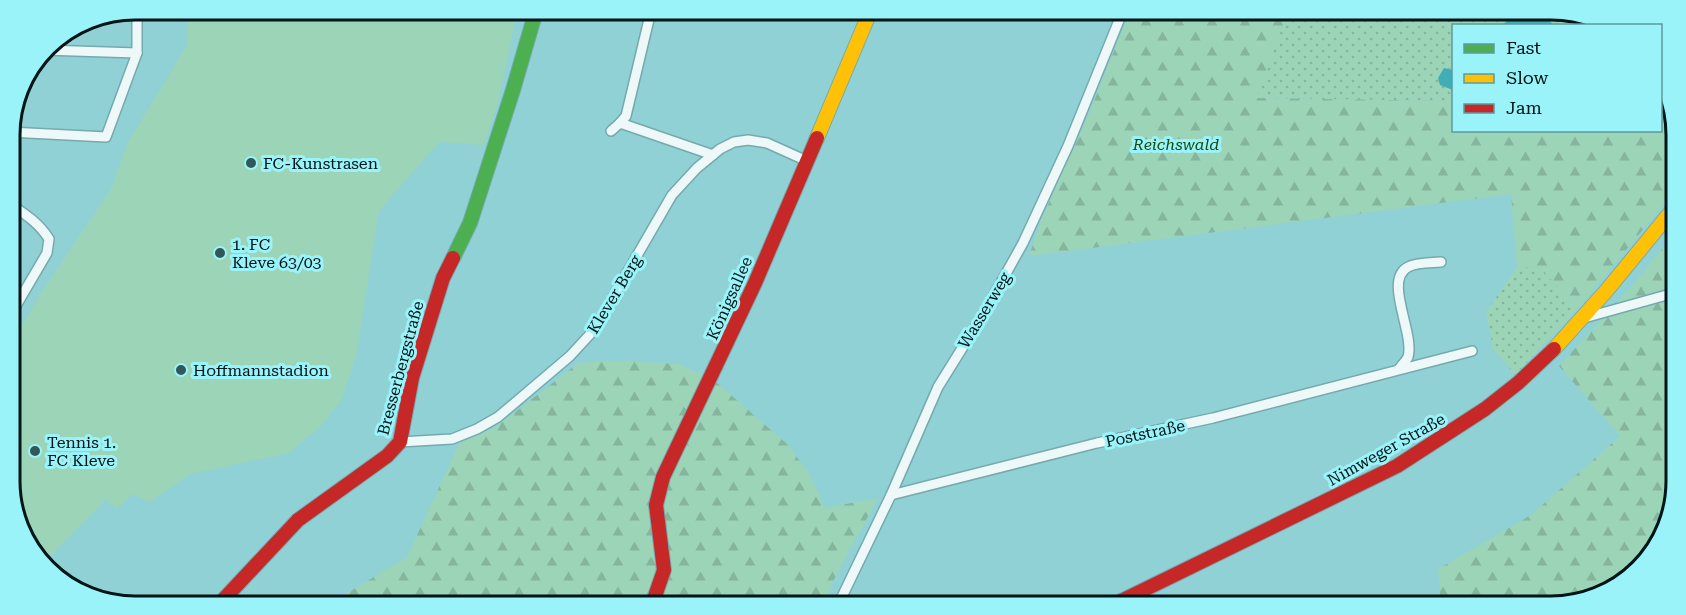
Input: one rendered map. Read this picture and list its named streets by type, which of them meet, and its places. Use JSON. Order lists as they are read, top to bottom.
{
  "streets": {
    "street": [
      "Klever Berg",
      "Königsallee",
      "Wasserweg",
      "Bresserbergstraße",
      "Poststraße",
      "Nimweger Straße"
    ]
  },
  "crossings": [
    ["Klever Berg", "Königsallee"],
    ["Klever Berg", "Bresserbergstraße"],
    ["Wasserweg", "Poststraße"]
  ],
  "parks": ["Reichswald"],
  "places": [
    "FC-Kunstrasen",
    "1. FC Kleve 63/03",
    "Hoffmannstadion",
    "Tennis 1. FC Kleve"
  ],
  "legend": ["Fast", "Slow", "Jam"]
}
